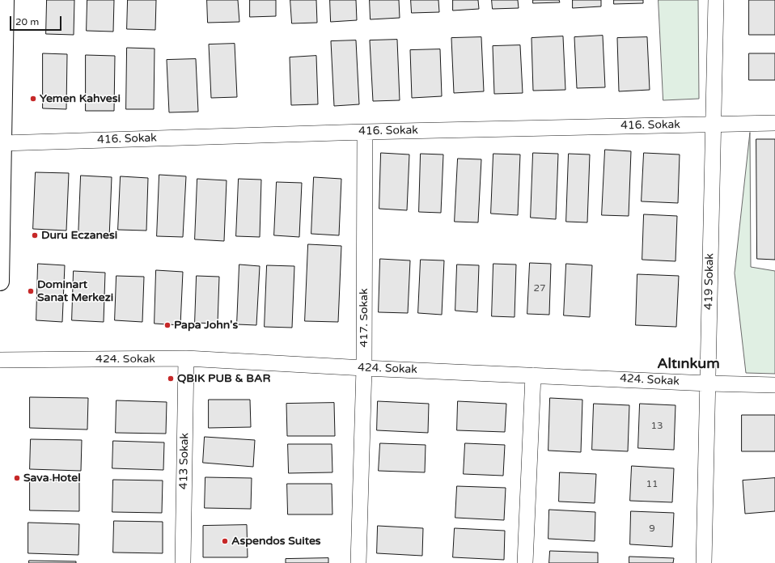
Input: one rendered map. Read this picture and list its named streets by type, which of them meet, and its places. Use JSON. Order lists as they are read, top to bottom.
{
  "streets": {
    "street": [
      "416. Sokak",
      "419 Sokak",
      "417. Sokak",
      "424. Sokak",
      "413 Sokak"
    ]
  },
  "crossings": [
    ["416. Sokak", "419 Sokak"],
    ["416. Sokak", "417. Sokak"],
    ["419 Sokak", "424. Sokak"],
    ["417. Sokak", "424. Sokak"],
    ["424. Sokak", "413 Sokak"]
  ],
  "districts": ["Altınkum"],
  "places": [
    "Yemen Kahvesi",
    "Duru Eczanesi",
    "Dominart Sanat Merkezi",
    "Papa John's",
    "QBIK PUB & BAR",
    "Sava Hotel",
    "Aspendos Suites"
  ],
  "house_numbers": [
    "27",
    "13",
    "11",
    "9"
  ],
  "scale_bar": "20 m"
}
